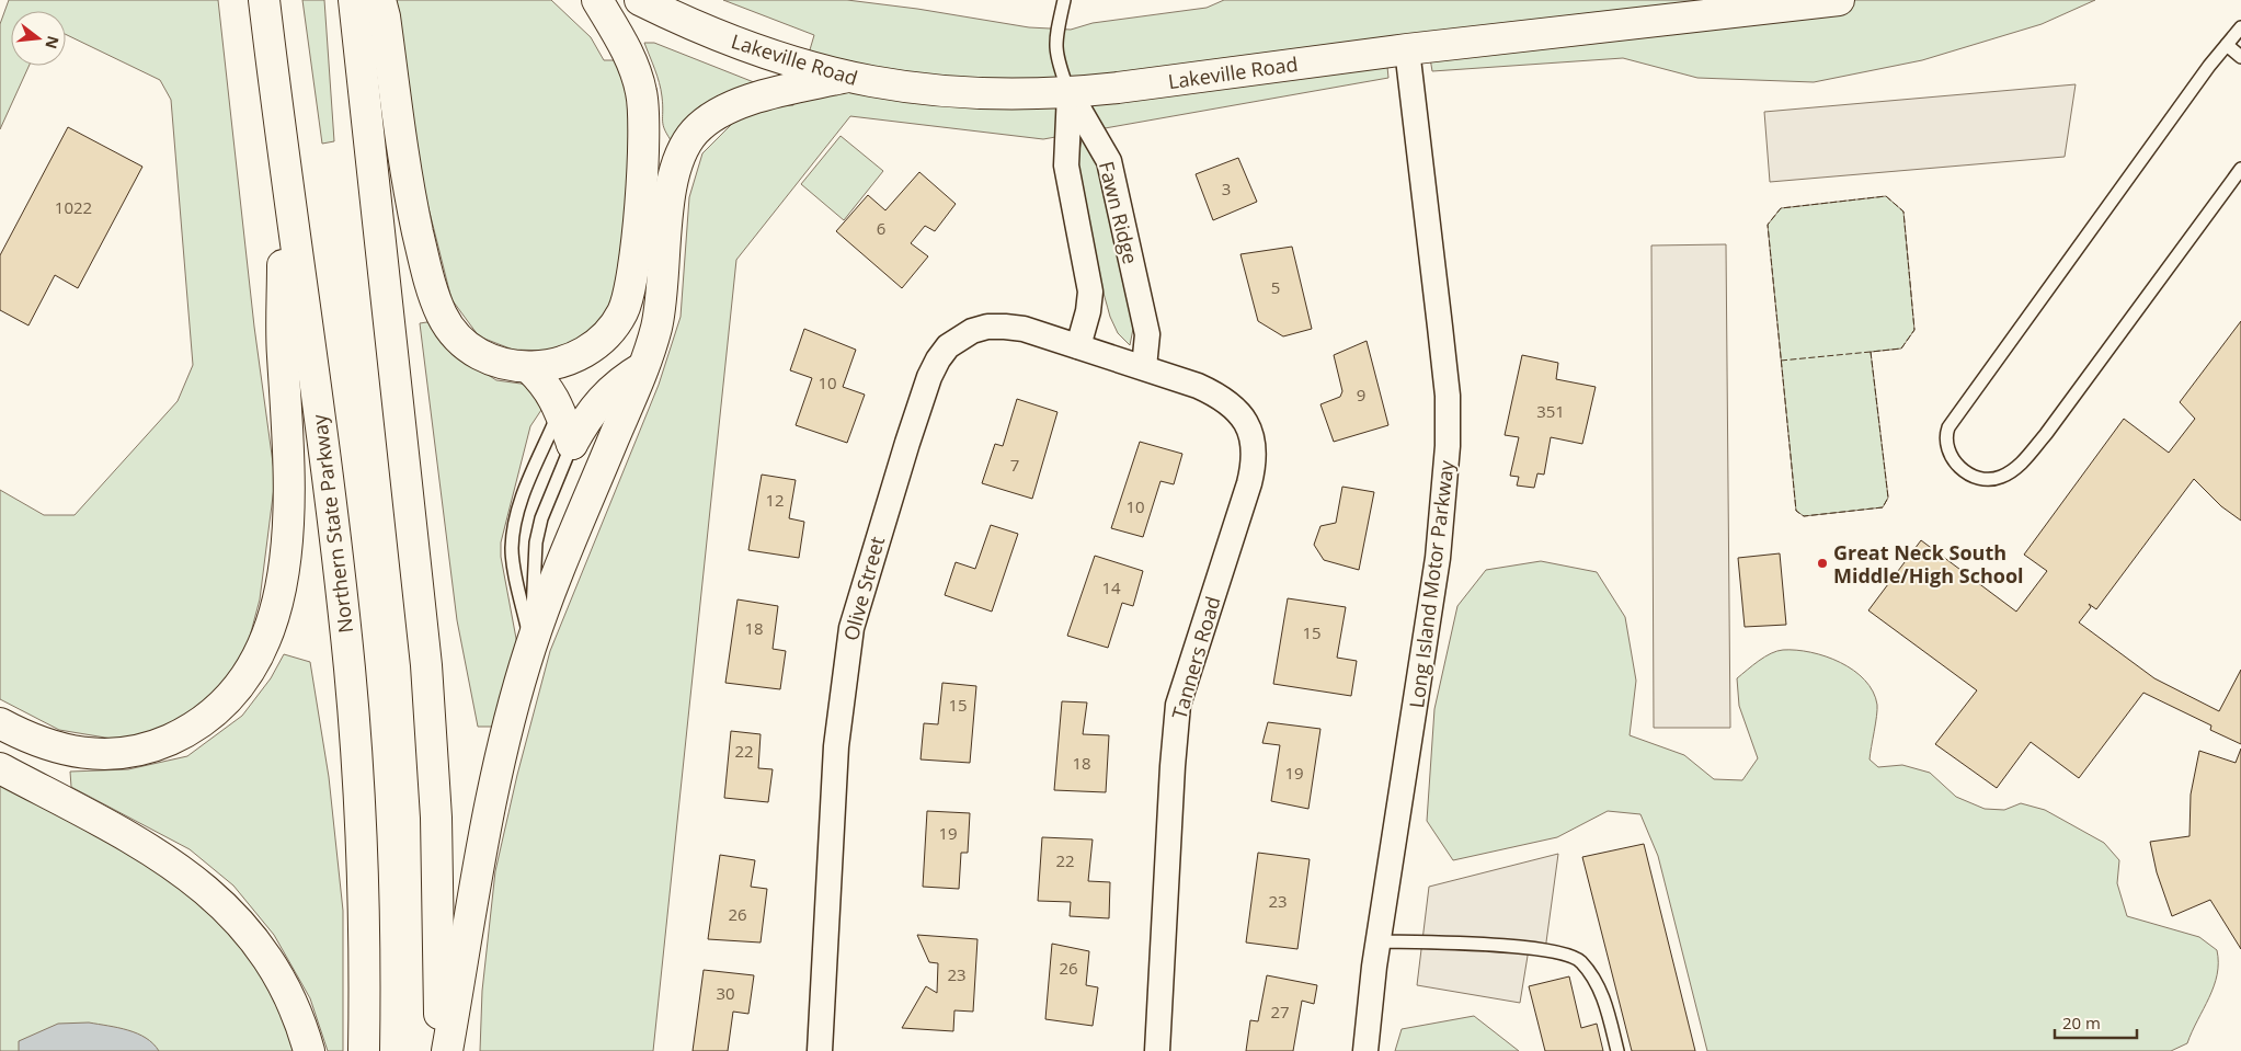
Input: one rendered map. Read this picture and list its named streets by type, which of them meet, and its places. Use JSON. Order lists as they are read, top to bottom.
{
  "streets": {
    "main road": ["Lakeville Road", "Northern State Parkway"],
    "street": [
      "Fawn Ridge",
      "Long Island Motor Parkway",
      "Olive Street",
      "Tanners Road"
    ]
  },
  "crossings": [
    ["Lakeville Road", "Fawn Ridge"],
    ["Lakeville Road", "Long Island Motor Parkway"],
    ["Fawn Ridge", "Olive Street"],
    ["Fawn Ridge", "Tanners Road"],
    ["Olive Street", "Tanners Road"]
  ],
  "places": ["Great Neck South Middle/High School"],
  "house_numbers": [
    "3",
    "1022",
    "6",
    "5",
    "10",
    "9",
    "351",
    "7",
    "12",
    "10",
    "14",
    "18",
    "15",
    "15",
    "22",
    "18",
    "19",
    "19",
    "22",
    "23",
    "26",
    "26",
    "23",
    "30",
    "27"
  ],
  "scale_bar": "20 m",
  "north": "right"
}
